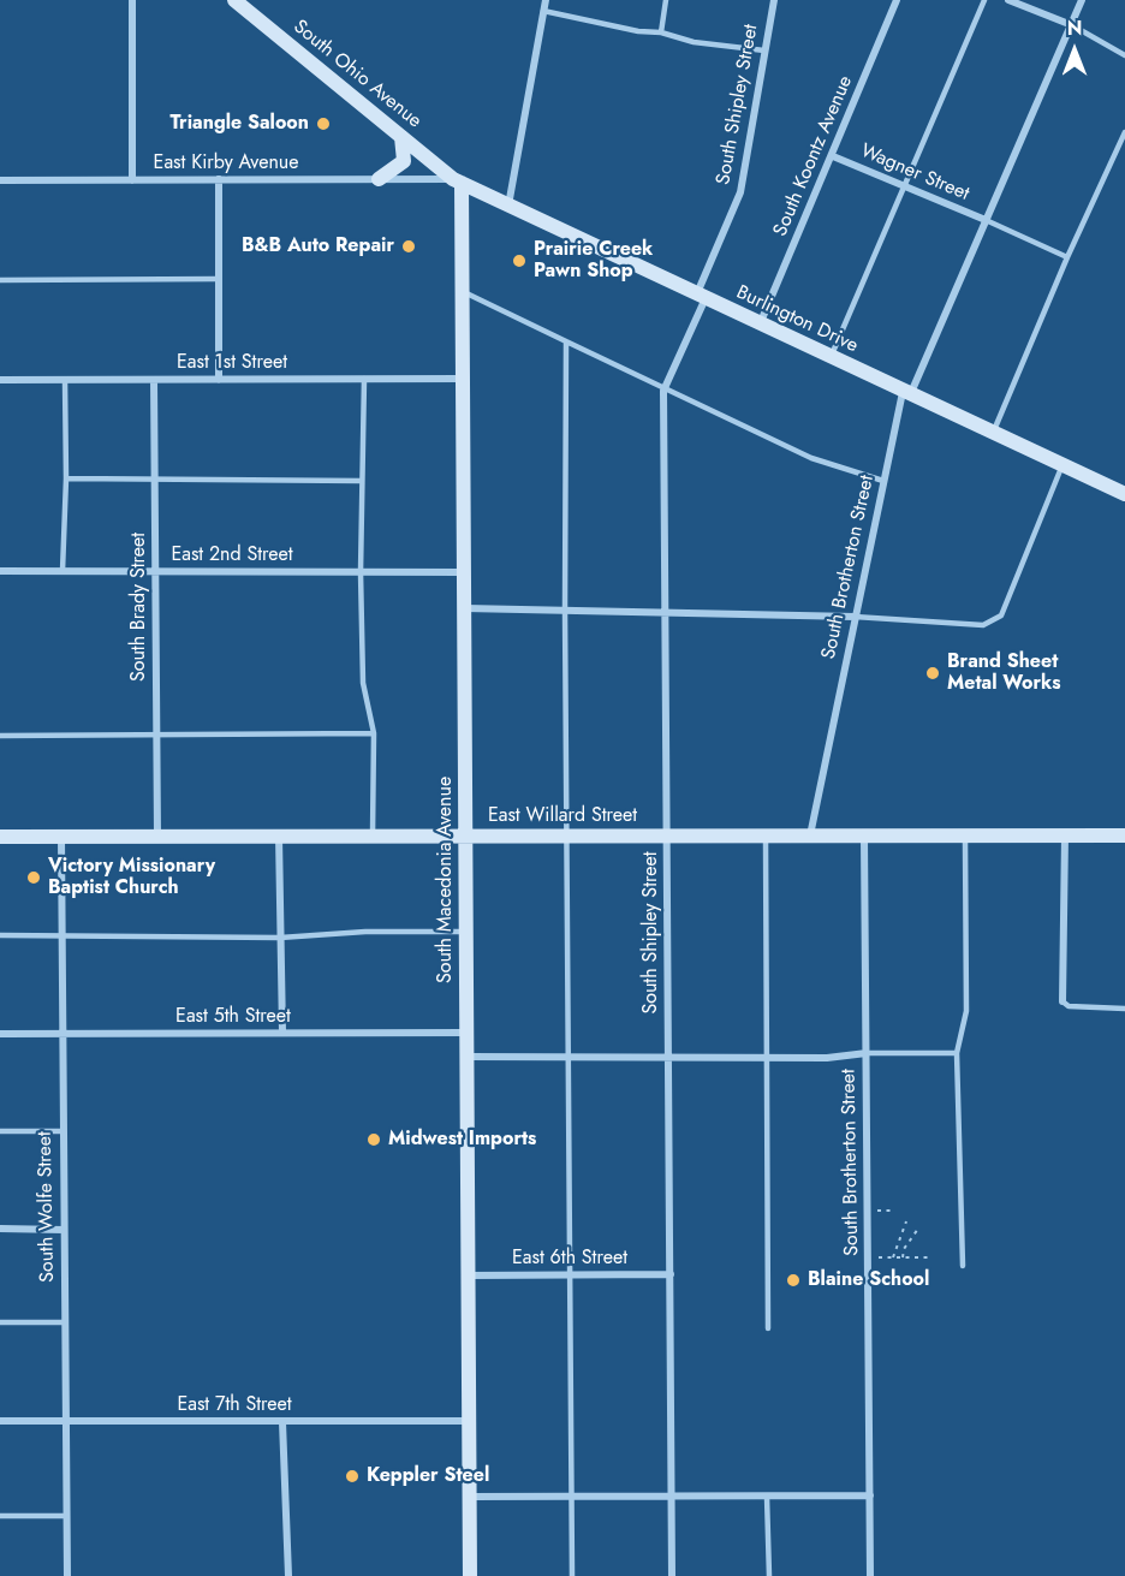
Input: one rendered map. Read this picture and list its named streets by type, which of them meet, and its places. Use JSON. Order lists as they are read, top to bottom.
{
  "streets": {
    "street": [
      "South Ohio Avenue",
      "South Shipley Street",
      "South Koontz Avenue",
      "East Kirby Avenue",
      "Wagner Street",
      "Burlington Drive",
      "East 1st Street",
      "East 2nd Street",
      "South Brotherton Street",
      "South Brady Street",
      "East Willard Street",
      "South Macedonia Avenue",
      "East 5th Street",
      "South Wolfe Street",
      "East 6th Street",
      "East 7th Street"
    ]
  },
  "crossings": [
    ["South Ohio Avenue", "East Kirby Avenue"],
    ["South Ohio Avenue", "Burlington Drive"],
    ["South Ohio Avenue", "South Macedonia Avenue"],
    ["South Shipley Street", "Burlington Drive"],
    ["South Shipley Street", "East Willard Street"],
    ["South Shipley Street", "East 6th Street"],
    ["South Koontz Avenue", "Wagner Street"],
    ["South Koontz Avenue", "Burlington Drive"],
    ["East Kirby Avenue", "Burlington Drive"],
    ["East Kirby Avenue", "South Macedonia Avenue"],
    ["Wagner Street", "South Brotherton Street"],
    ["Burlington Drive", "South Brotherton Street"],
    ["Burlington Drive", "South Macedonia Avenue"],
    ["East 1st Street", "South Brady Street"],
    ["East 1st Street", "South Macedonia Avenue"],
    ["East 2nd Street", "South Brady Street"],
    ["East 2nd Street", "South Macedonia Avenue"],
    ["South Brotherton Street", "East Willard Street"],
    ["South Brady Street", "East Willard Street"],
    ["East Willard Street", "South Macedonia Avenue"],
    ["East Willard Street", "South Wolfe Street"],
    ["South Macedonia Avenue", "East 5th Street"],
    ["South Macedonia Avenue", "East 6th Street"],
    ["South Macedonia Avenue", "East 7th Street"],
    ["East 5th Street", "South Wolfe Street"],
    ["South Wolfe Street", "East 7th Street"]
  ],
  "places": [
    "Triangle Saloon",
    "B&B Auto Repair",
    "Prairie Creek Pawn Shop",
    "Brand Sheet Metal Works",
    "Victory Missionary Baptist Church",
    "Midwest Imports",
    "Blaine School",
    "Keppler Steel"
  ],
  "north": "top"
}
